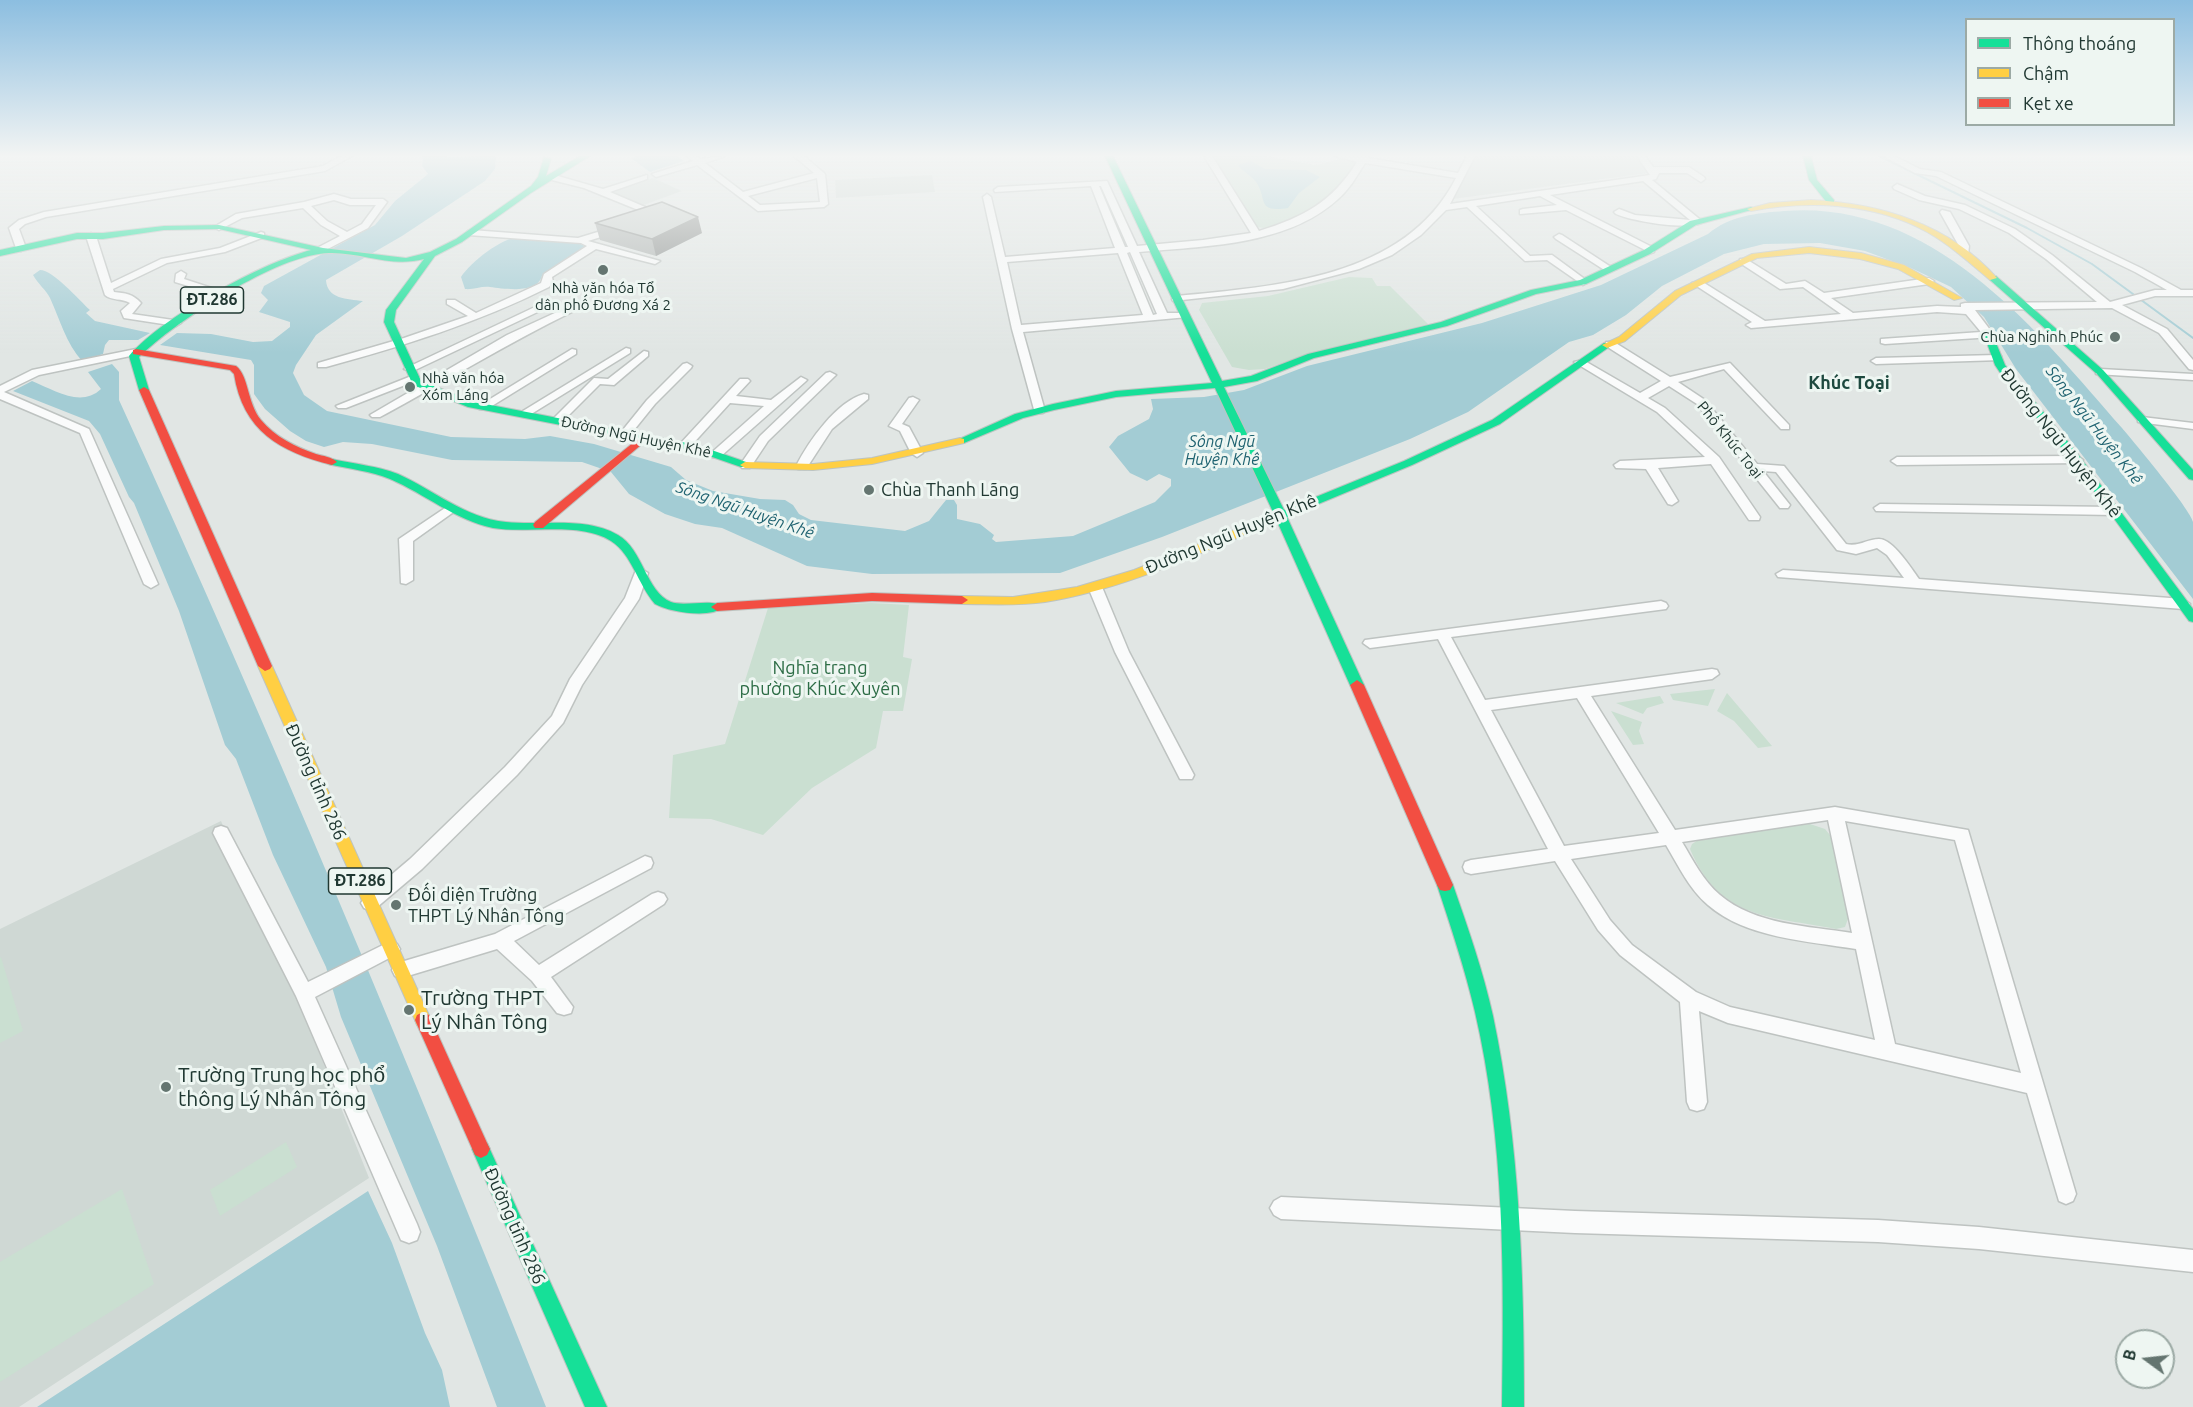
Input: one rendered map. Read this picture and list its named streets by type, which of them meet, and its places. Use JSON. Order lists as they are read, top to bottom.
{
  "streets": {
    "street": [
      "ĐT.286",
      "Đường Ngũ Huyện Khê",
      "Phố Khúc Toại",
      "Đường tỉnh 286"
    ]
  },
  "crossings": [
    ["ĐT.286", "Đường Ngũ Huyện Khê"],
    ["ĐT.286", "Đường tỉnh 286"],
    ["Đường Ngũ Huyện Khê", "Phố Khúc Toại"],
    ["Đường Ngũ Huyện Khê", "Đường tỉnh 286"]
  ],
  "districts": ["Khúc Toại"],
  "water": ["Sông Ngũ Huyện Khê"],
  "parks": ["Nghĩa trang phường Khúc Xuyên"],
  "places": [
    "Nhà văn hóa Tổ dân phố Đương Xá 2",
    "Chùa Nghinh Phúc",
    "Nhà văn hóa Xóm Láng",
    "Chùa Thanh Lãng",
    "Đối diện Trường THPT Lý Nhân Tông",
    "Trường THPT Lý Nhân Tông",
    "Trường Trung học phổ thông Lý Nhân Tông"
  ],
  "legend": ["Thông thoáng", "Chậm", "Kẹt xe"],
  "north": "left"
}
